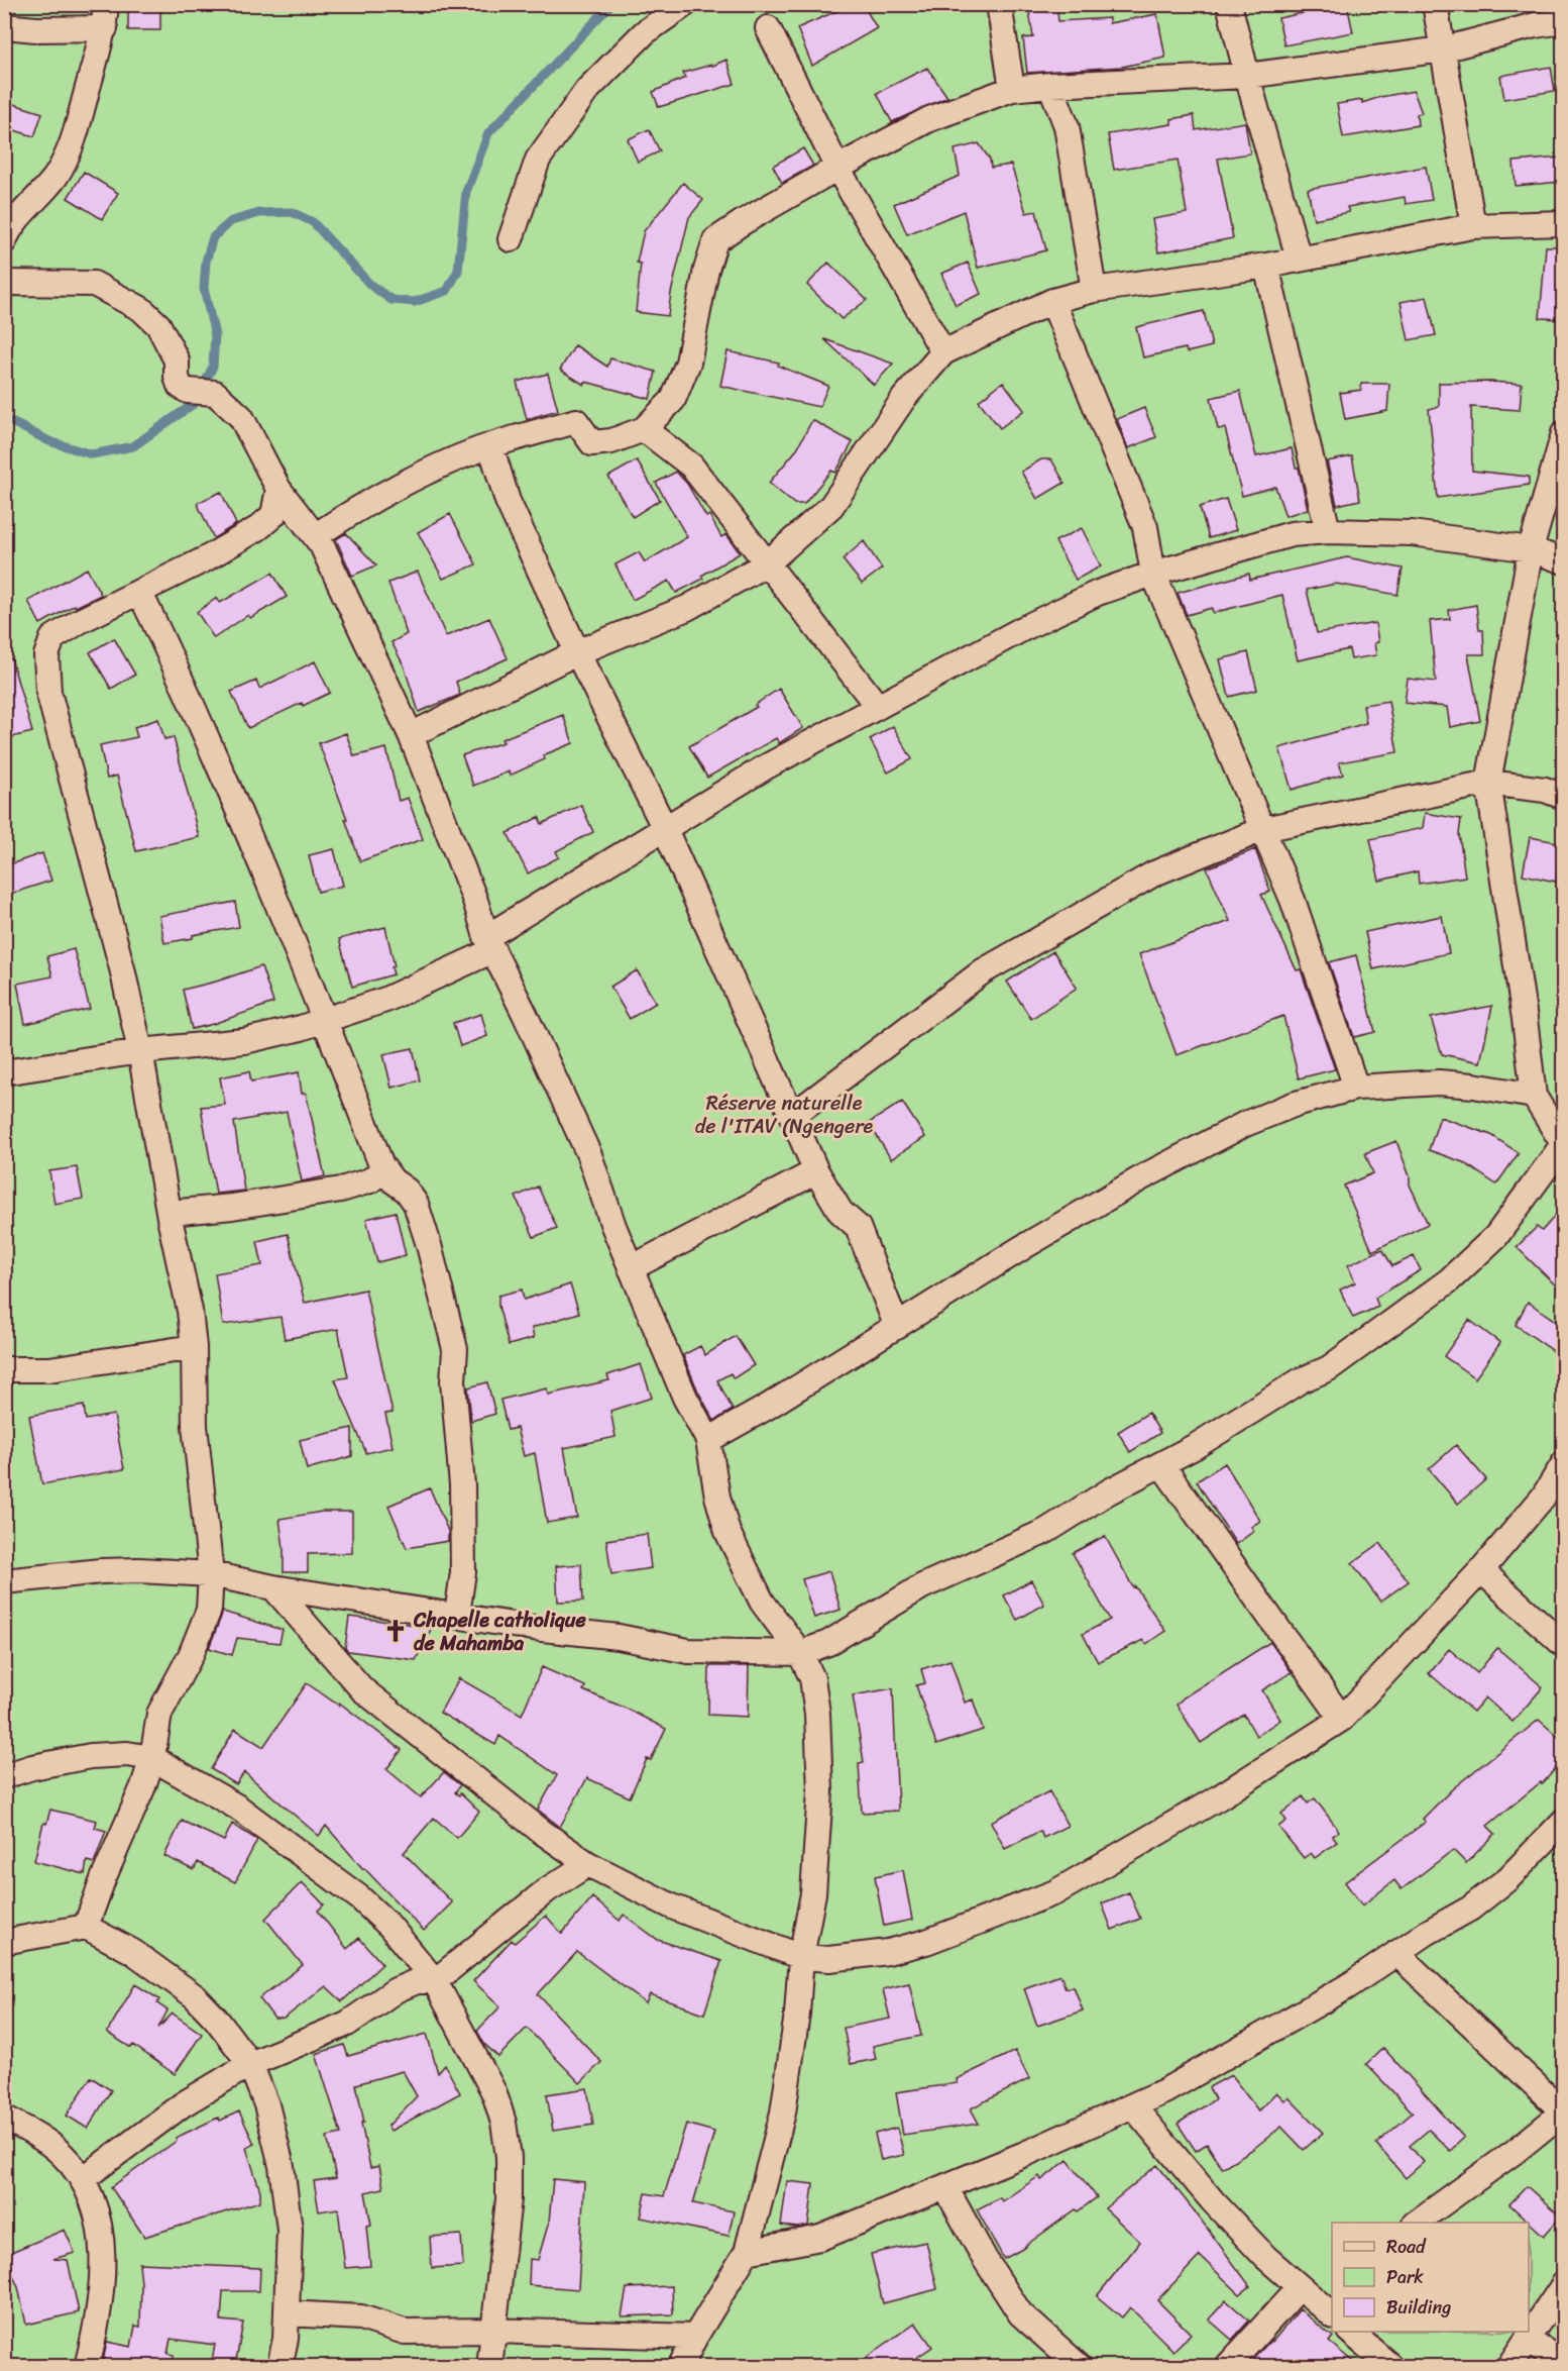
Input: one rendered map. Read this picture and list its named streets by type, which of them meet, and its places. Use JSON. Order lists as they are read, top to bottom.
{
  "parks": ["Réserve naturelle de l'ITAV (Ngengere"],
  "places": {
    "church": ["Chapelle catholique de Mahamba"]
  },
  "legend": ["Road", "Park", "Building"]
}
